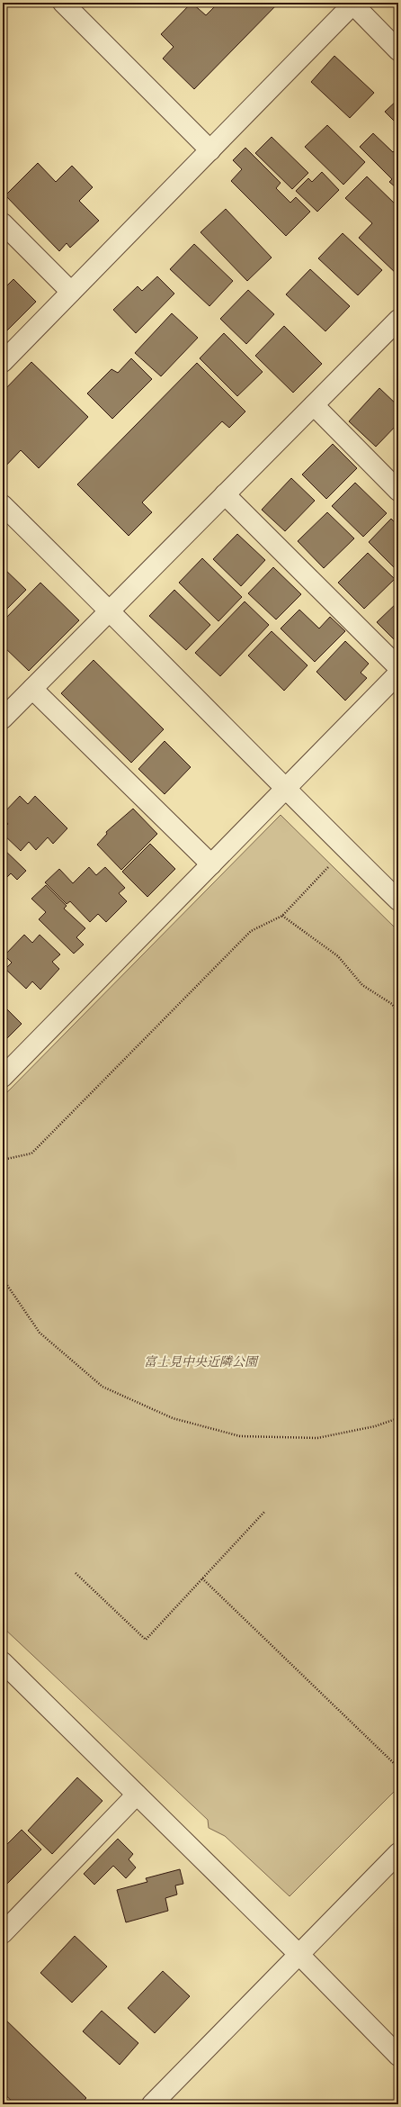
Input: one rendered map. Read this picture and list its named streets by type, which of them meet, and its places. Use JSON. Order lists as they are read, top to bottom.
{
  "parks": ["富士見中央近隣公園"]
}
